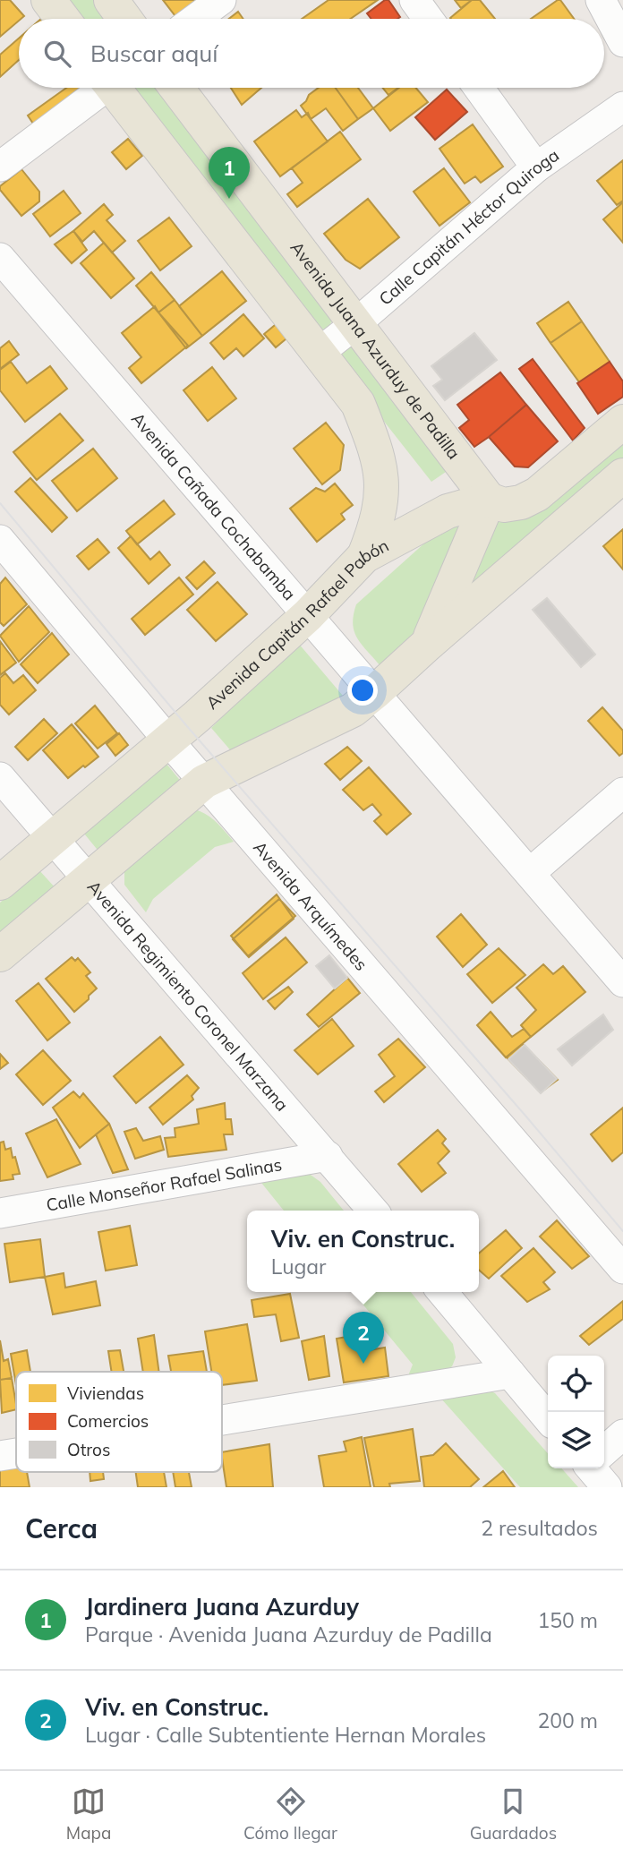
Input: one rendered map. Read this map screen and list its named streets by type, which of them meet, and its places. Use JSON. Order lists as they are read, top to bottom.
{
  "streets": {
    "main road": ["Avenida Juana Azurduy de Padilla", "Avenida Capitán Rafael Pabón"],
    "street": [
      "Calle Capitán Héctor Quiroga",
      "Avenida Cañada Cochabamba",
      "Avenida Arquímedes",
      "Avenida Regimiento Coronel Marzana",
      "Calle Monseñor Rafael Salinas"
    ]
  },
  "crossings": [
    ["Calle Capitán Héctor Quiroga", "Avenida Juana Azurduy de Padilla"],
    ["Avenida Juana Azurduy de Padilla", "Avenida Capitán Rafael Pabón"],
    ["Avenida Cañada Cochabamba", "Avenida Capitán Rafael Pabón"],
    ["Avenida Capitán Rafael Pabón", "Avenida Arquímedes"],
    ["Avenida Capitán Rafael Pabón", "Avenida Regimiento Coronel Marzana"],
    ["Avenida Regimiento Coronel Marzana", "Calle Monseñor Rafael Salinas"]
  ],
  "legend": ["Viviendas", "Comercios", "Otros"],
  "page": {
    "search": "Buscar aquí",
    "pins": ["1", "2"],
    "popup": ["Viv. en Construc.", "Lugar"],
    "heading": ["Cerca", "2 resultados"],
    "list": [
      {
        "mark": "1",
        "name": "Jardinera Juana Azurduy",
        "note": "Parque · Avenida Juana Azurduy de Padilla",
        "value": "150 m"
      },
      {
        "mark": "2",
        "name": "Viv. en Construc.",
        "note": "Lugar · Calle Subtentiente Hernan Morales",
        "value": "200 m"
      }
    ],
    "nav": ["Mapa", "Cómo llegar", "Guardados"]
  }
}
